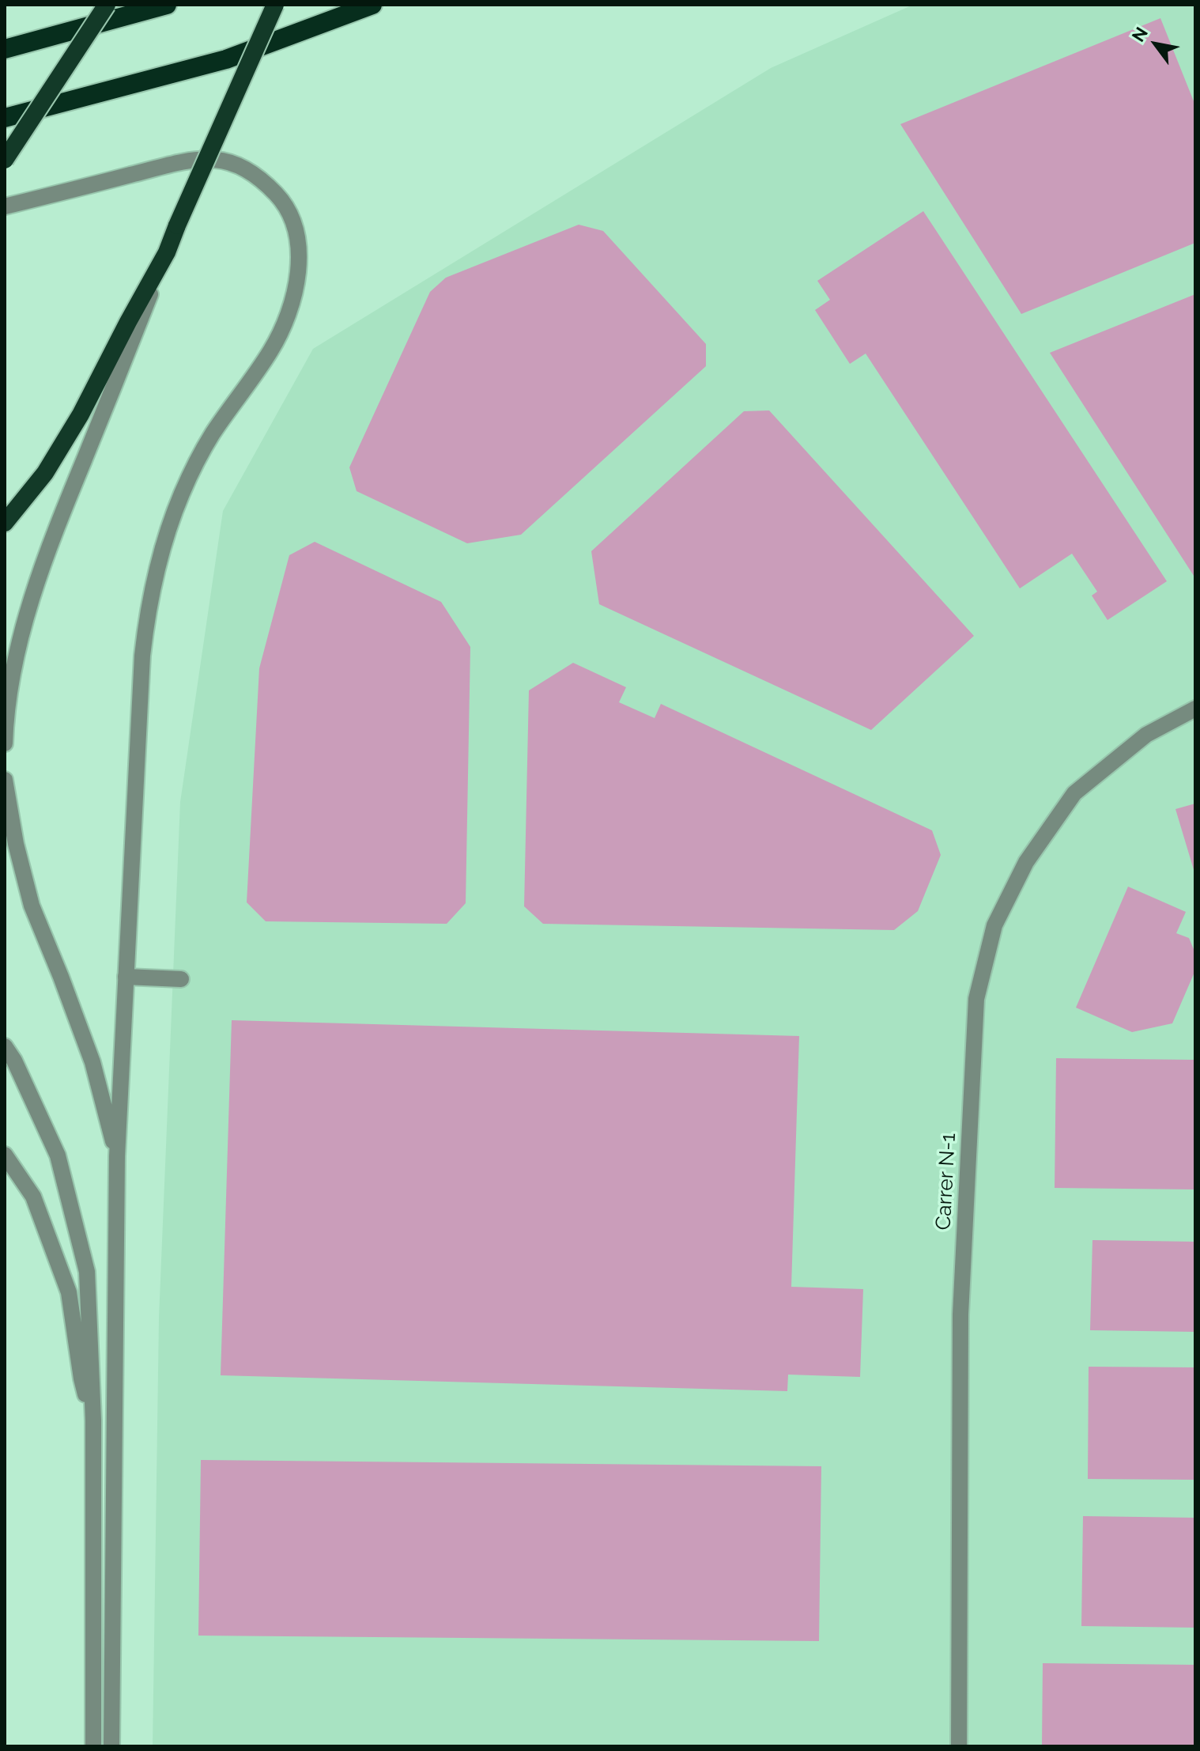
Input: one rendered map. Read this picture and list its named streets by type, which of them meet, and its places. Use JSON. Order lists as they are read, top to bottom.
{
  "streets": {
    "street": ["Carrer N-1"]
  },
  "north": "top left"
}
